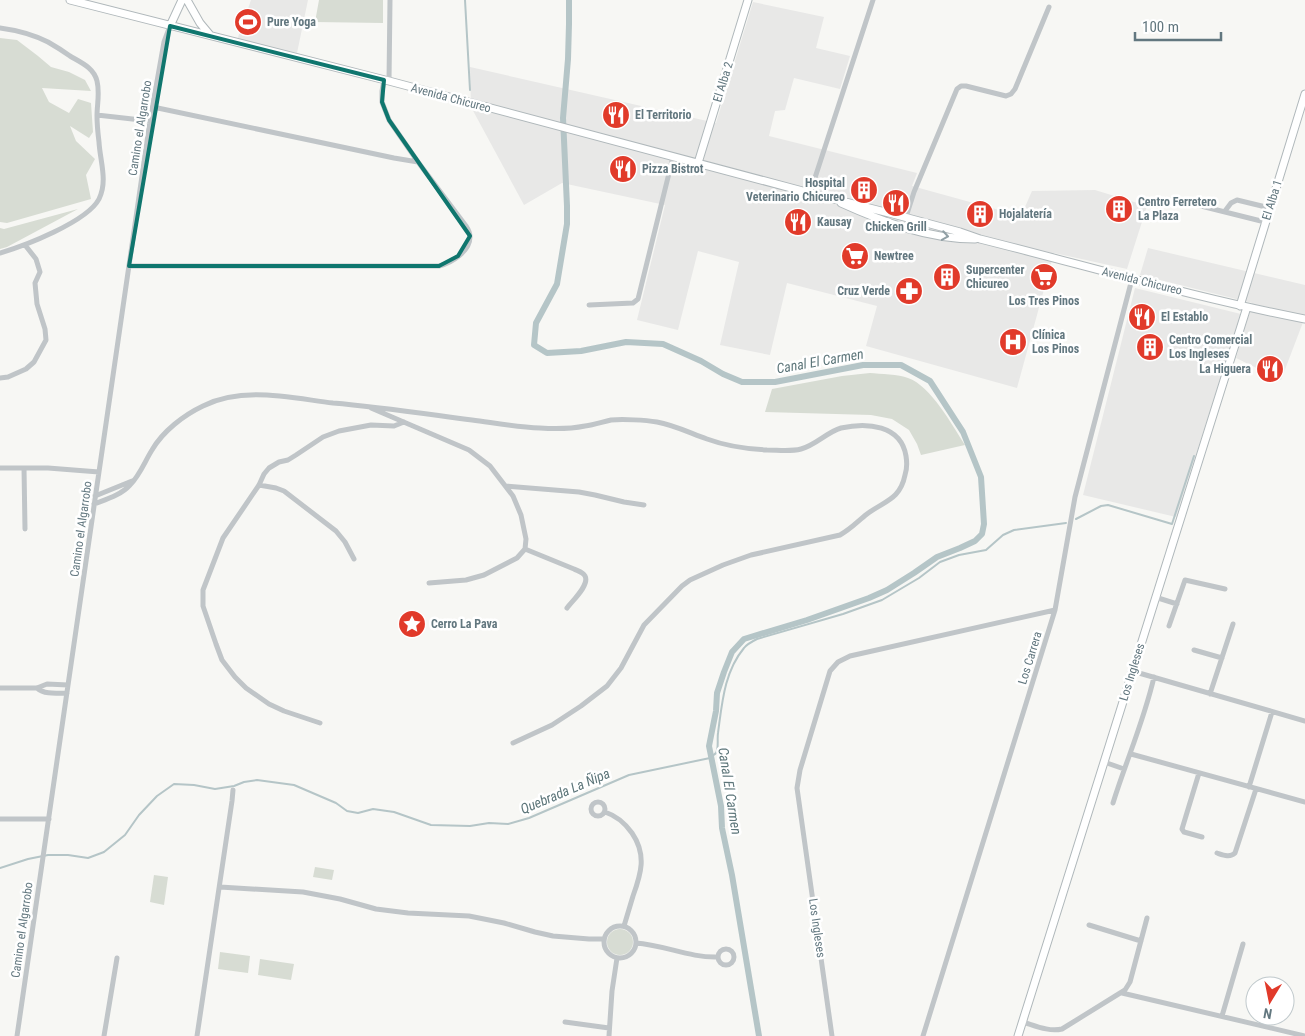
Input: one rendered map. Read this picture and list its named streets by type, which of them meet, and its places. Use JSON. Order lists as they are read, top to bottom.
{
  "streets": {
    "main road": [
      "El Alba 2",
      "Avenida Chicureo",
      "El Alba 1",
      "Los Ingleses"
    ],
    "street": ["Camino el Algarrobo", "Los Carrera"]
  },
  "crossings": [
    ["El Alba 2", "Avenida Chicureo"],
    ["Avenida Chicureo", "Camino el Algarrobo"],
    ["Avenida Chicureo", "El Alba 1"],
    ["Avenida Chicureo", "Los Carrera"],
    ["Avenida Chicureo", "Los Ingleses"],
    ["El Alba 1", "Los Ingleses"],
    ["Los Carrera", "Los Ingleses"]
  ],
  "water": ["Canal El Carmen", "Quebrada La Ñipa"],
  "places": {
    "sports": ["Pure Yoga"],
    "restaurant": [
      "El Territorio",
      "Pizza Bistrot",
      "Chicken Grill",
      "Kausay",
      "El Establo",
      "La Higuera"
    ],
    "building": [
      "Hospital Veterinario Chicureo",
      "Centro Ferretero La Plaza",
      "Hojalatería",
      "Supercenter Chicureo",
      "Centro Comercial Los Ingleses"
    ],
    "supermarket": ["Newtree", "Los Tres Pinos"],
    "pharmacy": ["Cruz Verde"],
    "hospital": ["Clínica Los Pinos"],
    "place": ["Cerro La Pava"]
  },
  "scale_bar": "100 m",
  "north": "bottom"
}
